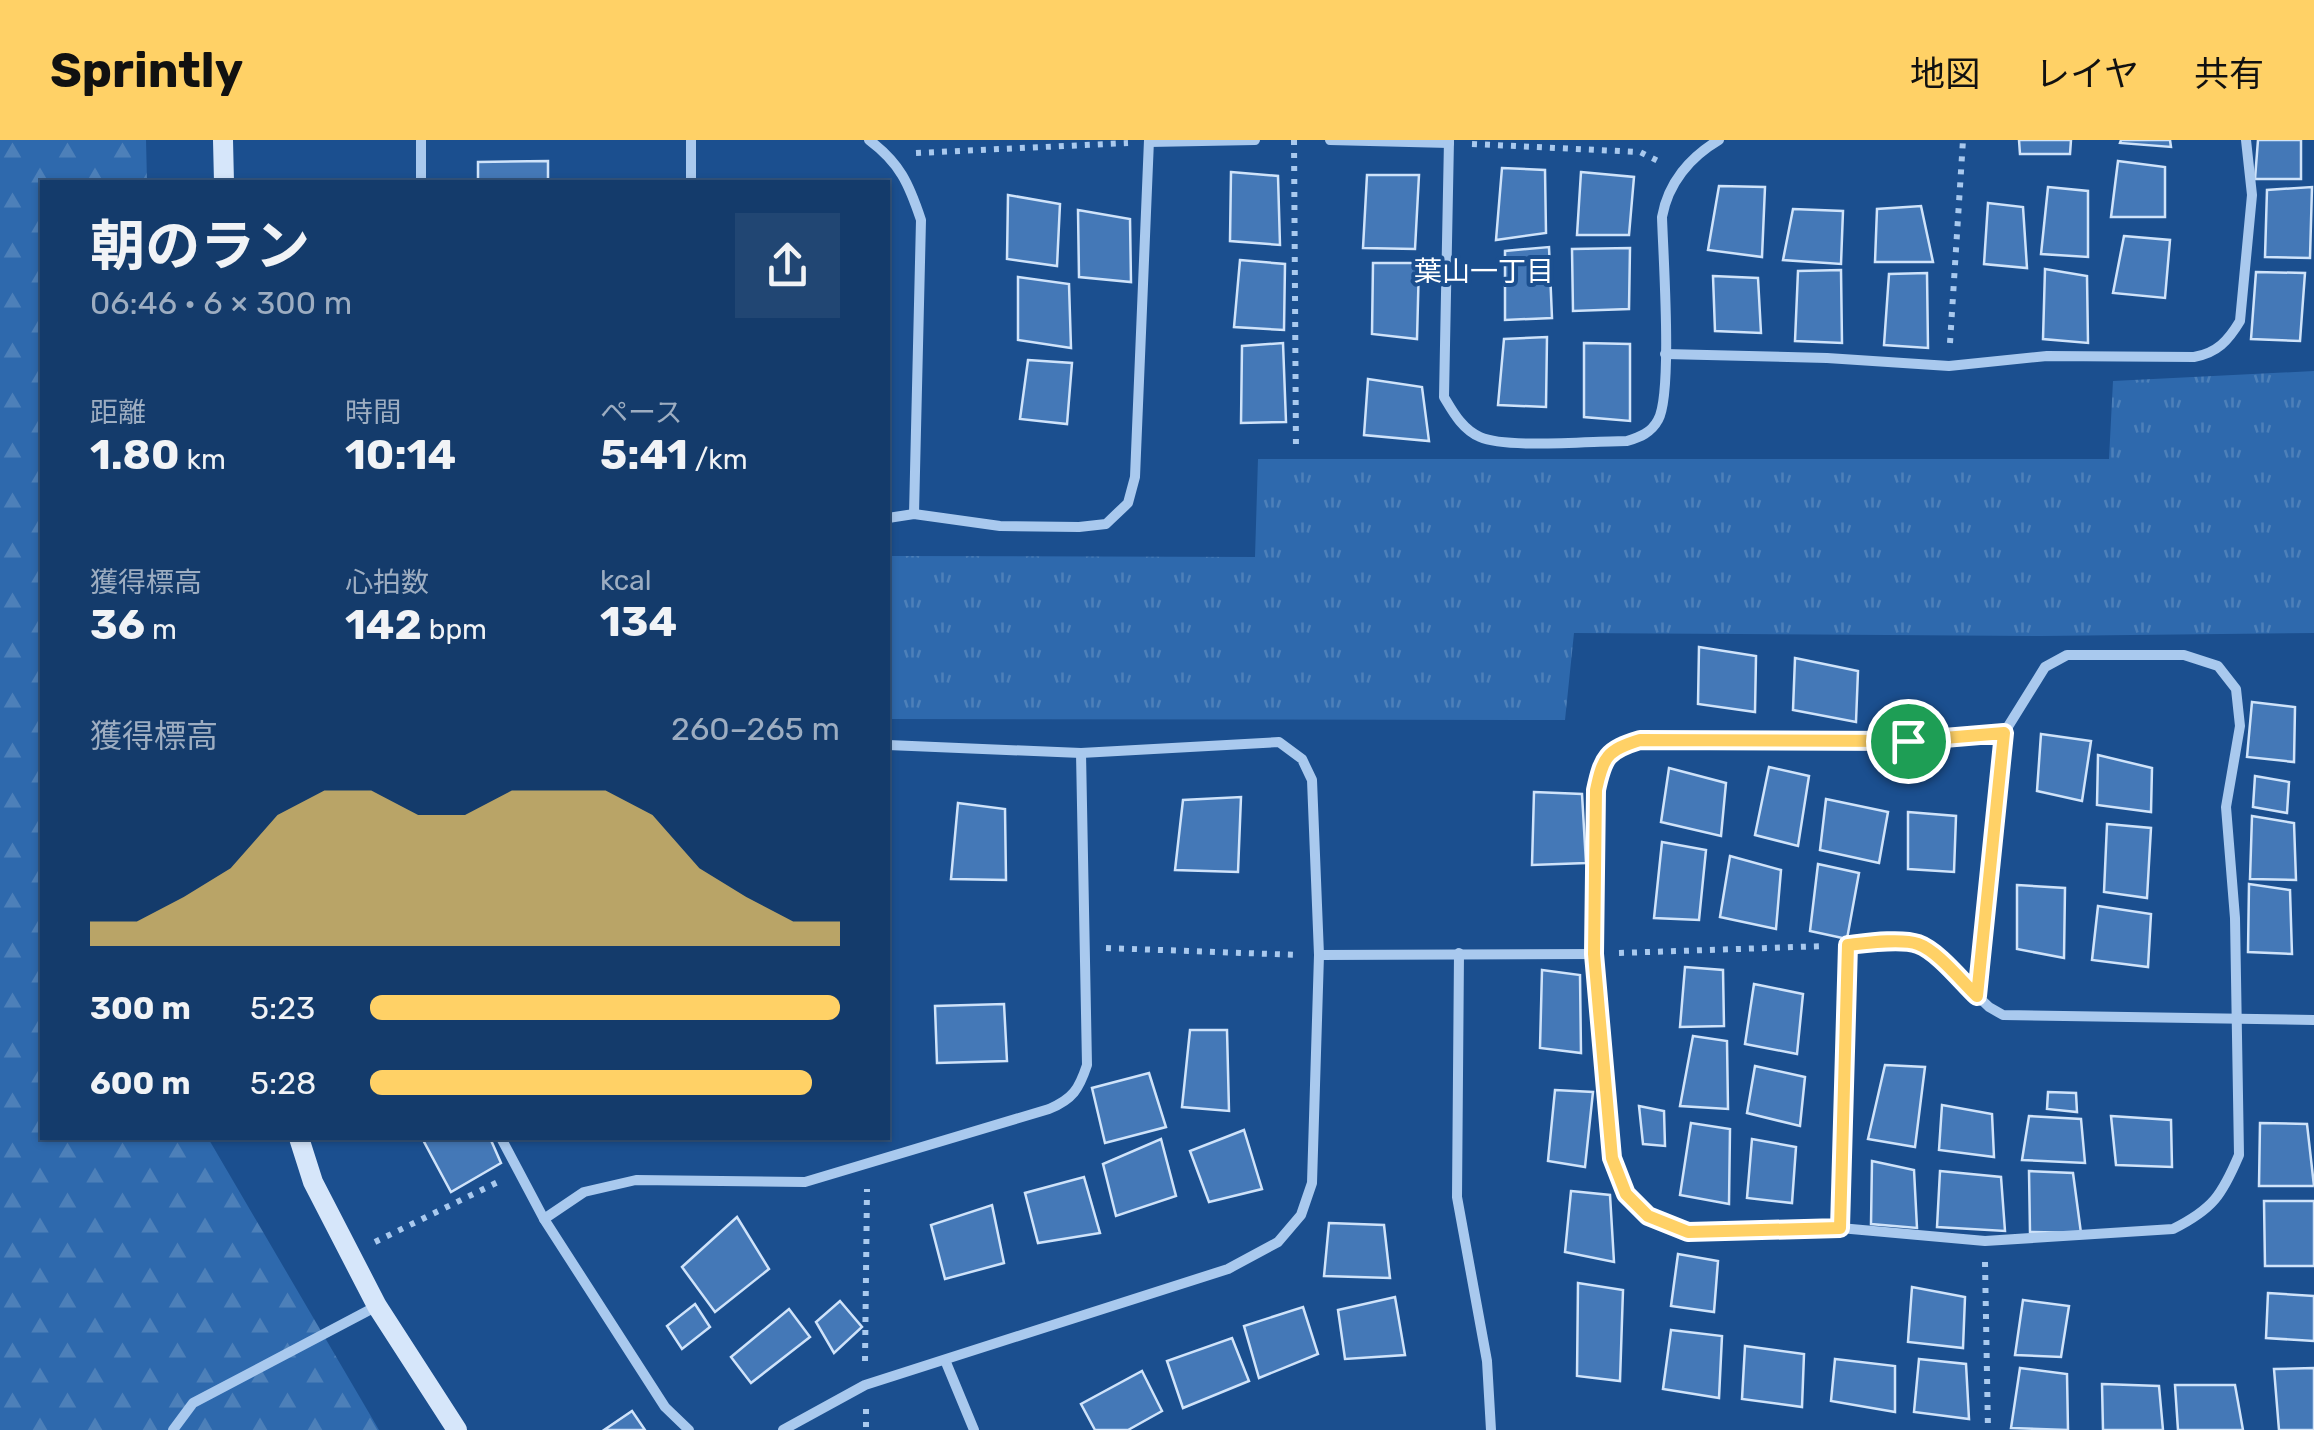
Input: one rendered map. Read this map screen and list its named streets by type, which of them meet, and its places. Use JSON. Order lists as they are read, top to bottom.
{
  "districts": ["葉山一丁目"],
  "page": {
    "header": "Sprintly",
    "nav": ["地図", "レイヤ", "共有"],
    "heading": ["朝のラン", "06:46 · 6 × 300 m"],
    "stats": [
      ["距離", "1.80 km"],
      ["時間", "10:14"],
      ["ペース", "5:41 /km"],
      ["獲得標高", "36 m"],
      ["心拍数", "142 bpm"],
      ["kcal", "134"]
    ],
    "chart": ["獲得標高", "260–265 m"],
    "list": [
      {
        "name": "300 m",
        "note": "5:23"
      },
      {
        "name": "600 m",
        "note": "5:28"
      }
    ]
  }
}
